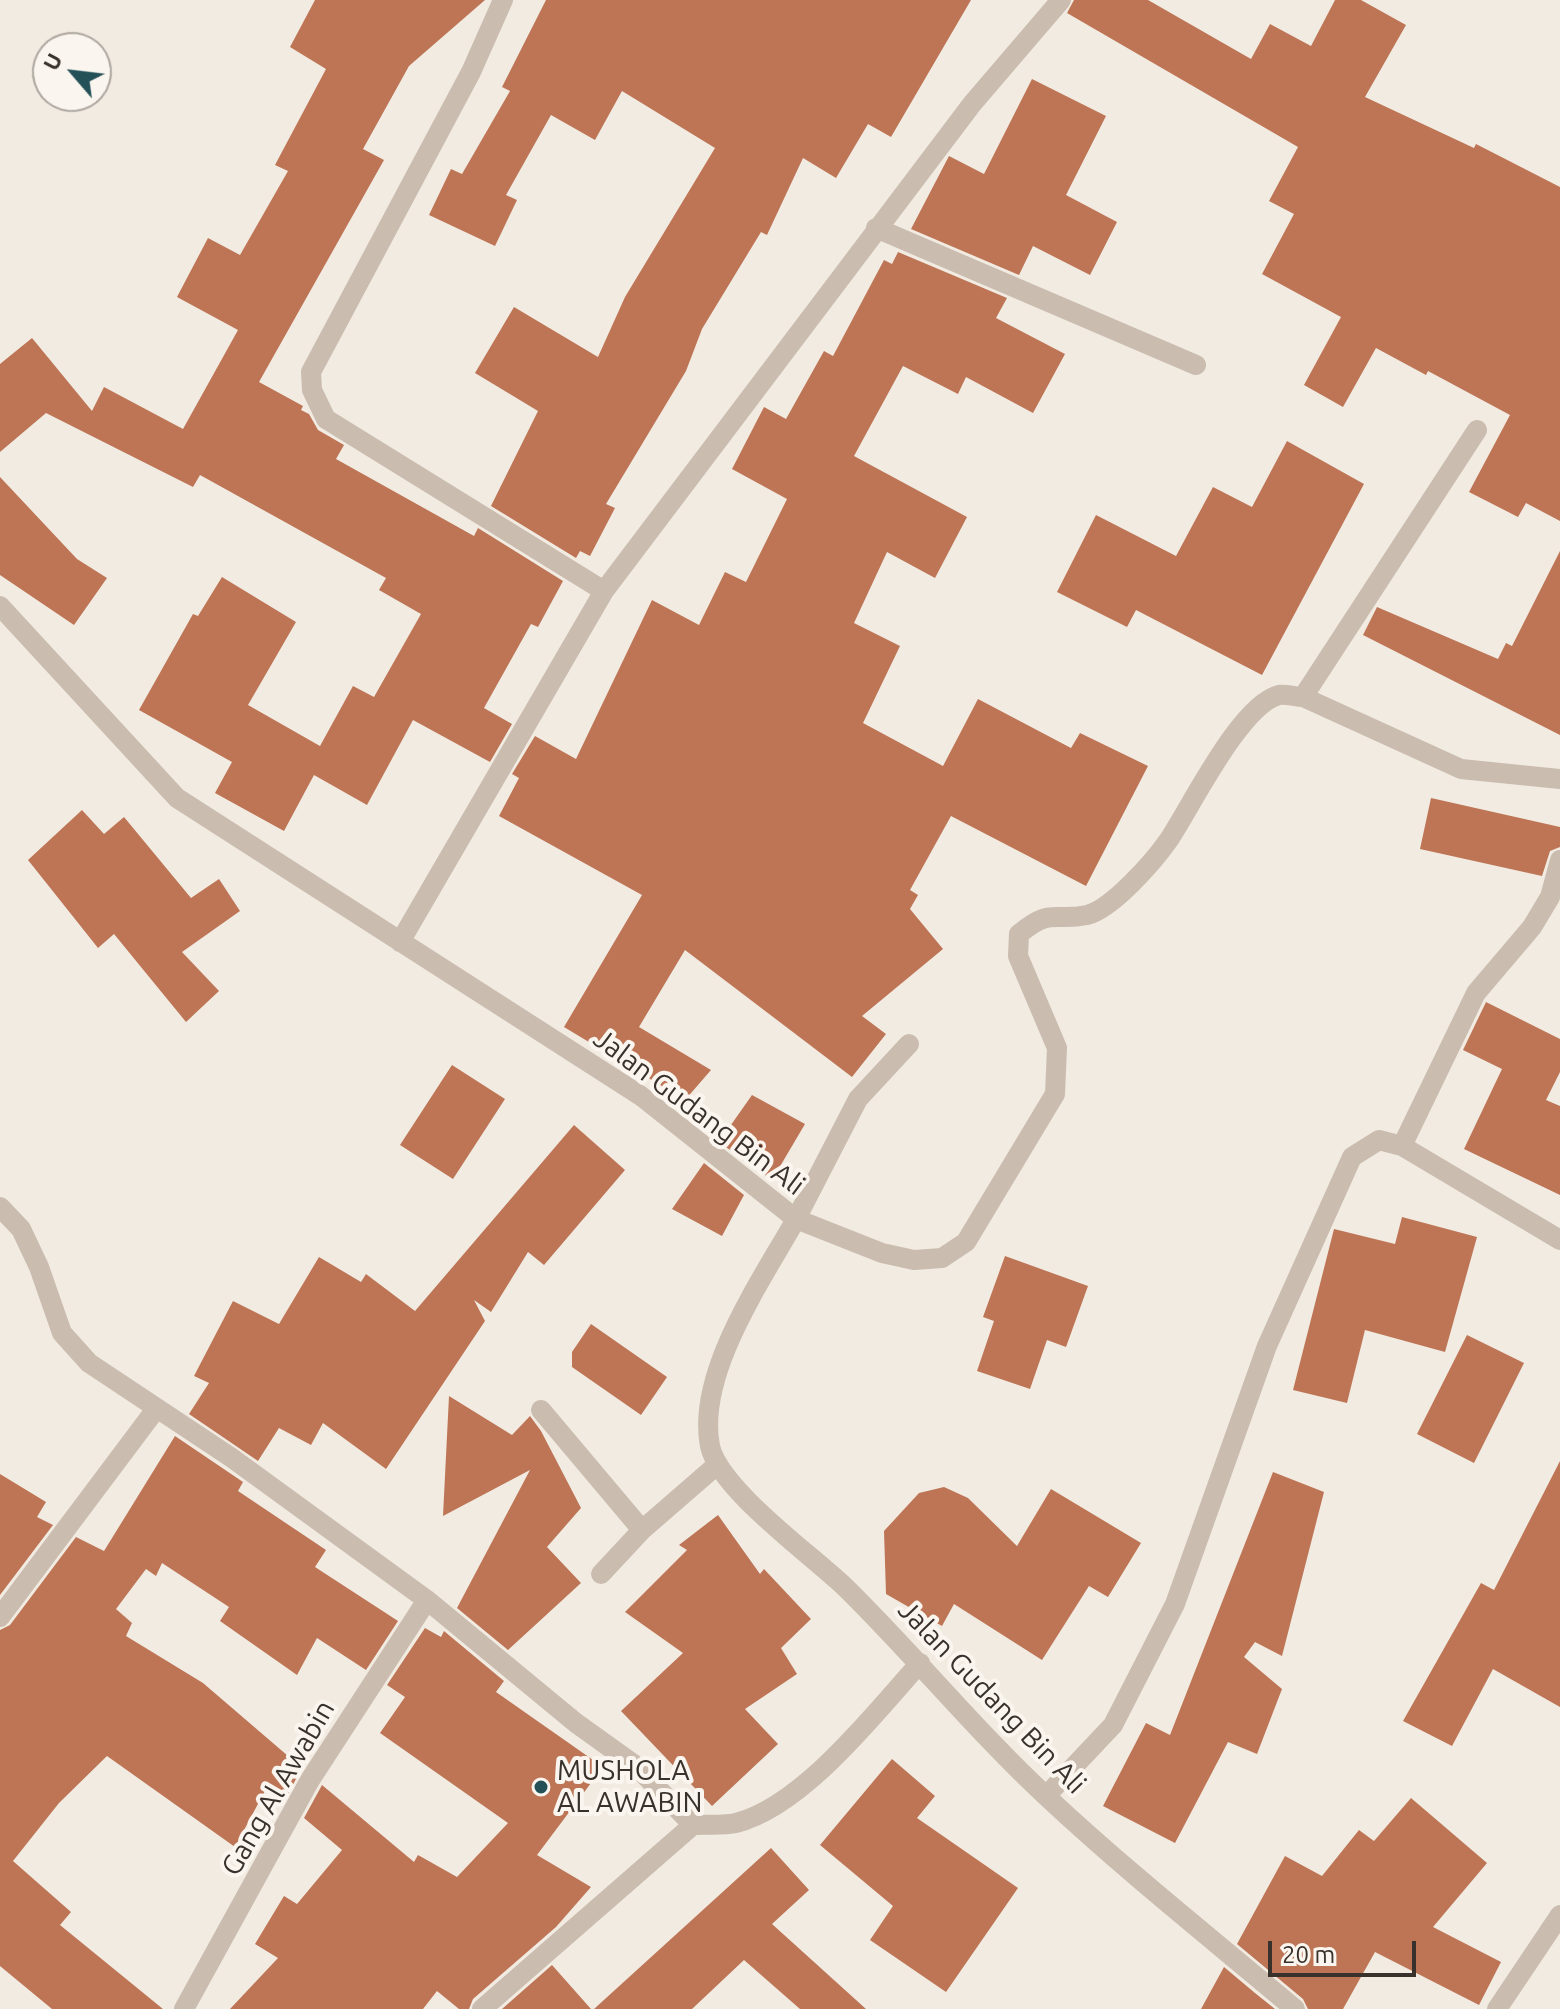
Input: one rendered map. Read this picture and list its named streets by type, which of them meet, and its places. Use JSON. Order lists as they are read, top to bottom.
{
  "streets": {
    "street": ["Jalan Gudang Bin Ali", "Gang Al Awabin"]
  },
  "places": ["MUSHOLA AL AWABIN"],
  "scale_bar": "20 m",
  "north": "top left"
}
